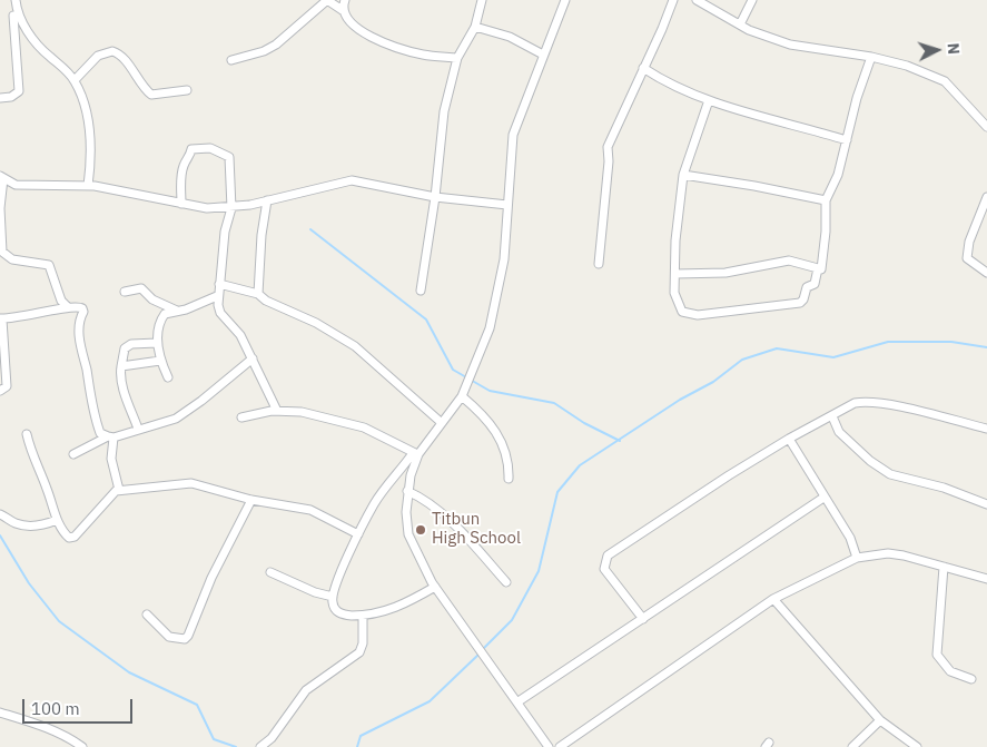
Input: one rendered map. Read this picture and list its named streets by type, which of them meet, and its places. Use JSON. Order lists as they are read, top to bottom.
{
  "places": ["Titbun High School"],
  "scale_bar": "100 m",
  "north": "right"
}
